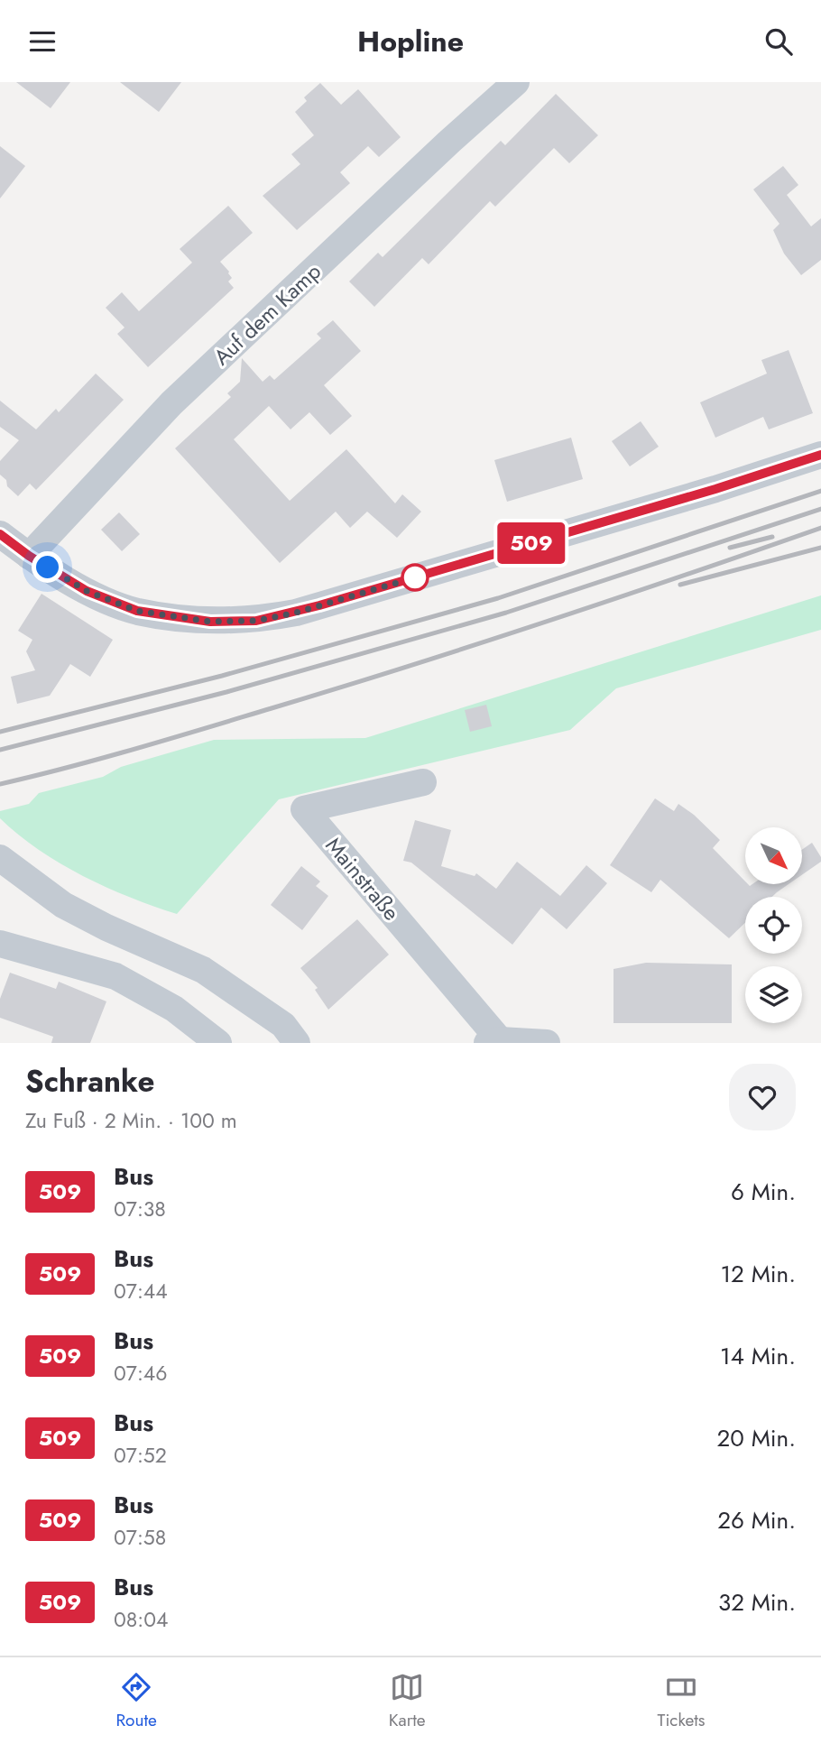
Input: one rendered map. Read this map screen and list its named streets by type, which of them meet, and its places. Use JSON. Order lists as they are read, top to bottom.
{
  "streets": {
    "street": ["Auf dem Kamp", "Mainstraße"]
  },
  "lines": ["bus line 509"],
  "north": "bottom right",
  "page": {
    "header": "Hopline",
    "on_map": "509",
    "heading": ["Schranke", "Zu Fuß · 2 Min. · 100 m"],
    "list": [
      {
        "mark": "509",
        "name": "Bus",
        "note": "07:38",
        "value": "6 Min."
      },
      {
        "mark": "509",
        "name": "Bus",
        "note": "07:44",
        "value": "12 Min."
      },
      {
        "mark": "509",
        "name": "Bus",
        "note": "07:46",
        "value": "14 Min."
      },
      {
        "mark": "509",
        "name": "Bus",
        "note": "07:52",
        "value": "20 Min."
      },
      {
        "mark": "509",
        "name": "Bus",
        "note": "07:58",
        "value": "26 Min."
      },
      {
        "mark": "509",
        "name": "Bus",
        "note": "08:04",
        "value": "32 Min."
      }
    ],
    "tabs": ["Route", "Karte", "Tickets"]
  }
}
